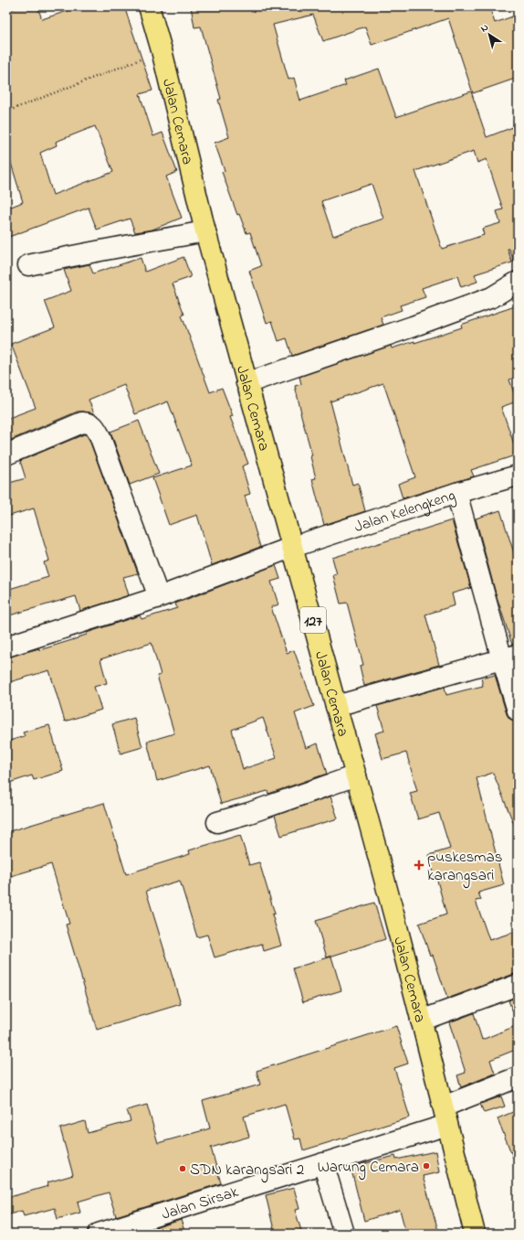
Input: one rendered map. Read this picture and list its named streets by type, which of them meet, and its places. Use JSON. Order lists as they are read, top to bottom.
{
  "streets": {
    "main road": ["Jalan Cemara", "127"],
    "street": ["Jalan Kelengkeng", "Jalan Sirsak"]
  },
  "crossings": [
    ["Jalan Cemara", "Jalan Kelengkeng"],
    ["Jalan Cemara", "Jalan Sirsak"]
  ],
  "places": {
    "health": ["puskesmas karangsari"],
    "other": ["Warung Cemara", "SDN karangsari 2"]
  },
  "north": "top left"
}
